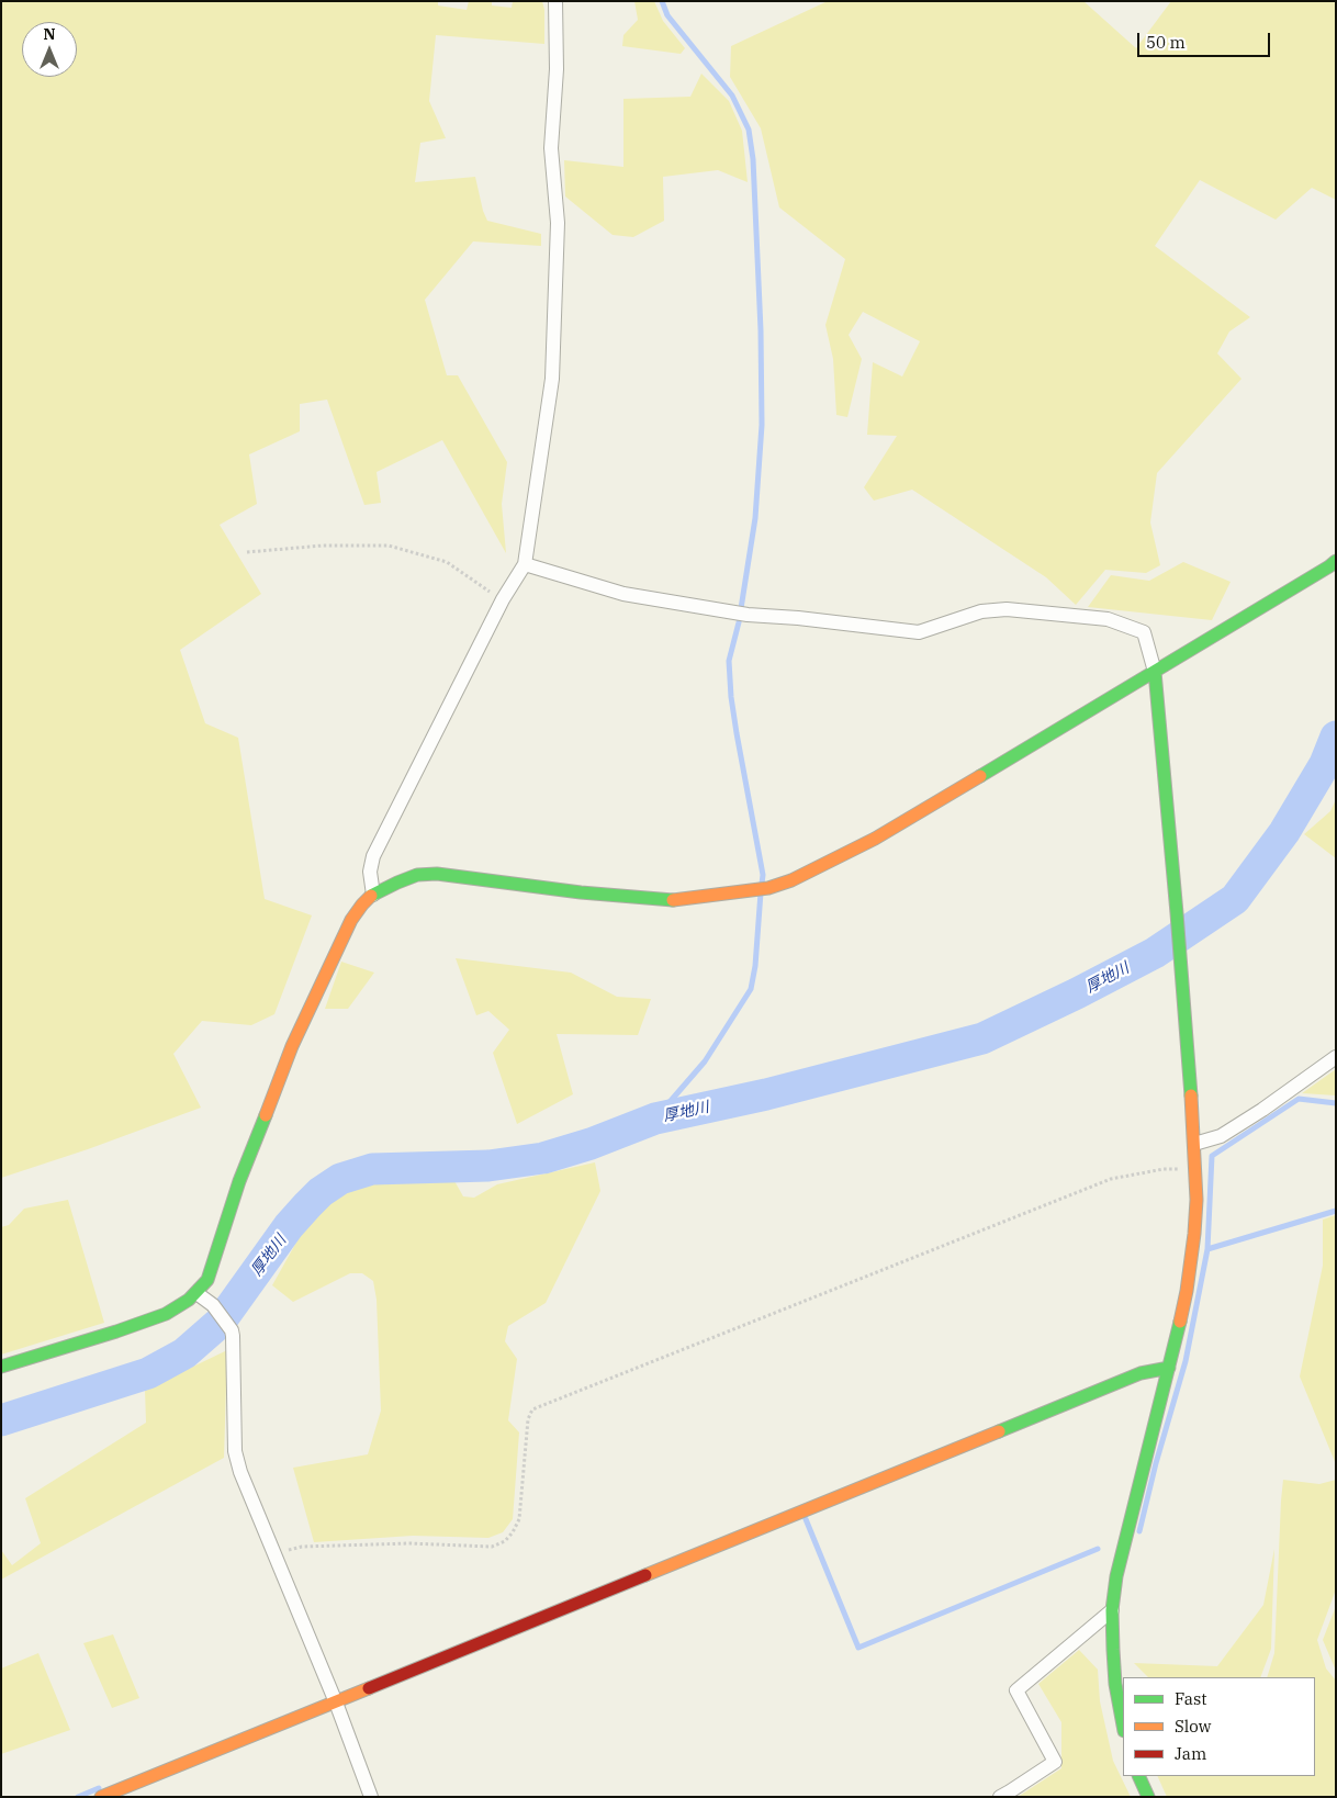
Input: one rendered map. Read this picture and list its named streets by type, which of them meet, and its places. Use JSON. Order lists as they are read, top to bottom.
{
  "water": ["厚地川"],
  "legend": ["Fast", "Slow", "Jam"],
  "scale_bar": "50 m",
  "north": "top"
}
